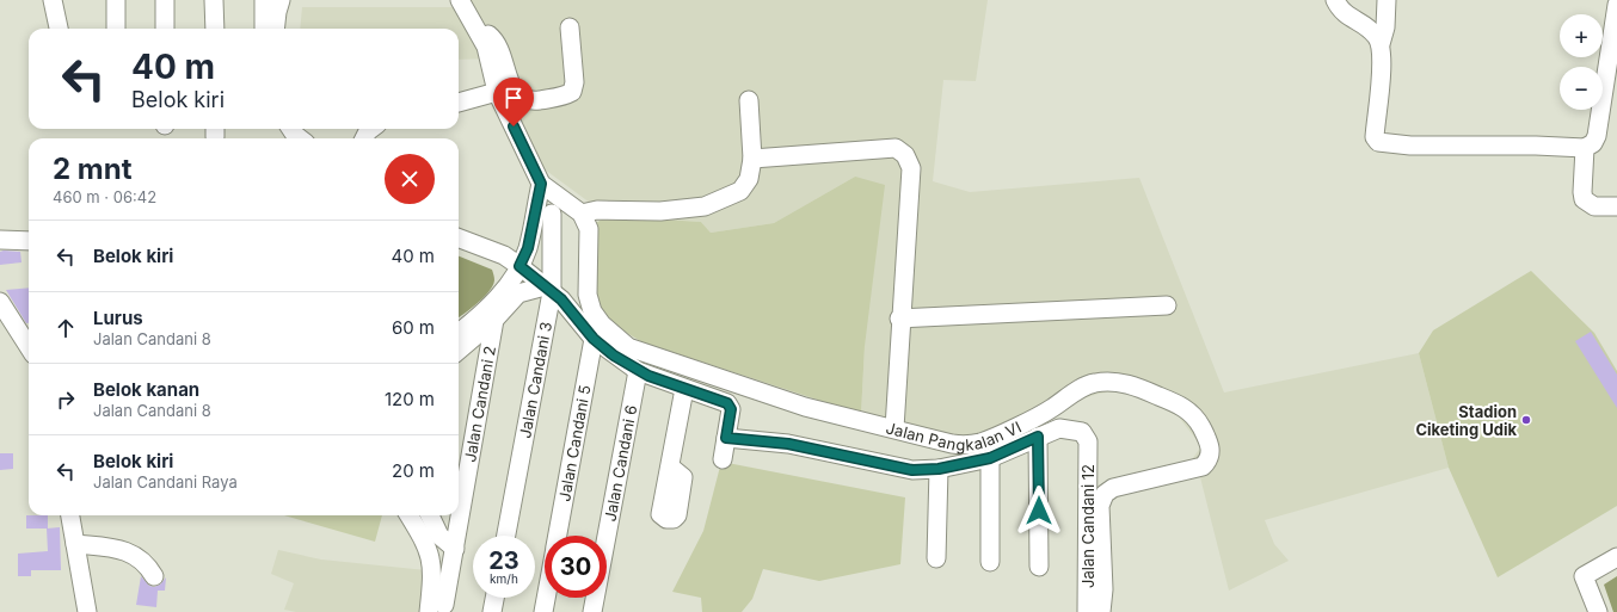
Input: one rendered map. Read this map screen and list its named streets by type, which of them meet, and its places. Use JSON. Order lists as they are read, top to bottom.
{
  "streets": {
    "street": [
      "Jalan Candani 3",
      "Jalan Candani 2",
      "Jalan Pangkalan VI",
      "Jalan Candani 5",
      "Jalan Candani 6",
      "Jalan Candani 12"
    ]
  },
  "places": ["Stadion Ciketing Udik"],
  "page": {
    "map_buttons": ["+", "−"],
    "turn": ["40 m", "Belok kiri"],
    "heading": ["2 mnt", "460 m · 06:42"],
    "list": [
      {
        "name": "Belok kiri",
        "value": "40 m"
      },
      {
        "name": "Lurus",
        "note": "Jalan Candani 8",
        "value": "60 m"
      },
      {
        "name": "Belok kanan",
        "note": "Jalan Candani 8",
        "value": "120 m"
      },
      {
        "name": "Belok kiri",
        "note": "Jalan Candani Raya",
        "value": "20 m"
      }
    ],
    "speed": "23 km/h",
    "limit": "30"
  }
}
